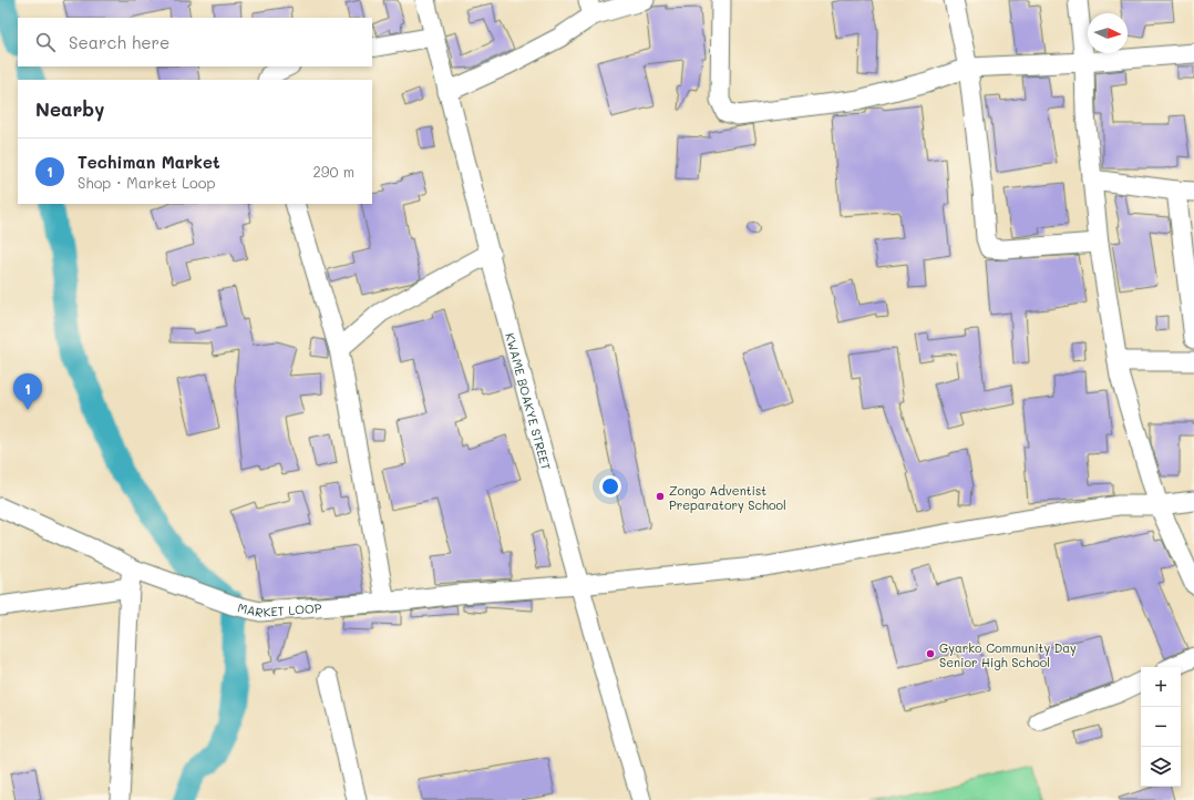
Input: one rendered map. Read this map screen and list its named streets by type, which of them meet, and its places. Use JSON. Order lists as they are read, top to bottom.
{
  "streets": {
    "street": ["KWAME BOAKYE STREET", "MARKET LOOP"]
  },
  "crossings": [
    ["KWAME BOAKYE STREET", "MARKET LOOP"]
  ],
  "places": ["Zongo Adventist Preparatory School", "Gyarko Community Day Senior High School"],
  "north": "right",
  "page": {
    "search": "Search here",
    "heading": "Nearby",
    "list": [
      {
        "mark": "1",
        "name": "Techiman Market",
        "note": "Shop · Market Loop",
        "value": "290 m"
      }
    ],
    "pins": "1",
    "map_buttons": ["+", "−"]
  }
}
